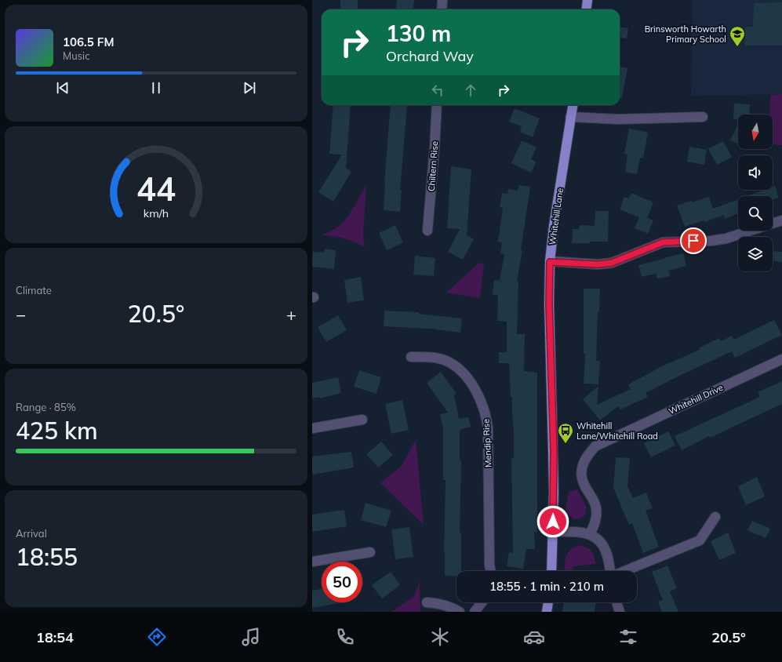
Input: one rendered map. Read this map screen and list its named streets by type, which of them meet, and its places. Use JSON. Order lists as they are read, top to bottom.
{
  "streets": {
    "main road": ["Whitehill Lane"],
    "street": ["Chiltern Rise", "Whitehill Drive", "Mendip Rise"]
  },
  "places": {
    "school or university": ["Brinsworth Howarth Primary School"],
    "bus stop": ["Whitehill Lane/Whitehill Road"]
  },
  "north": "bottom",
  "page": {
    "turn": ["130 m", "Orchard Way"],
    "song": ["106.5 FM", "Music"],
    "tile": [
      "Climate",
      ["Range · 85%", "425 km"],
      ["Arrival", "18:55"]
    ],
    "heat": ["−", "20.5°", "+"],
    "limit": "50",
    "trip": "18:55 · 1 min · 210 m",
    "tabs": ["18:54", "20.5°"],
    "gauge": ["44", "km/h"]
  }
}
